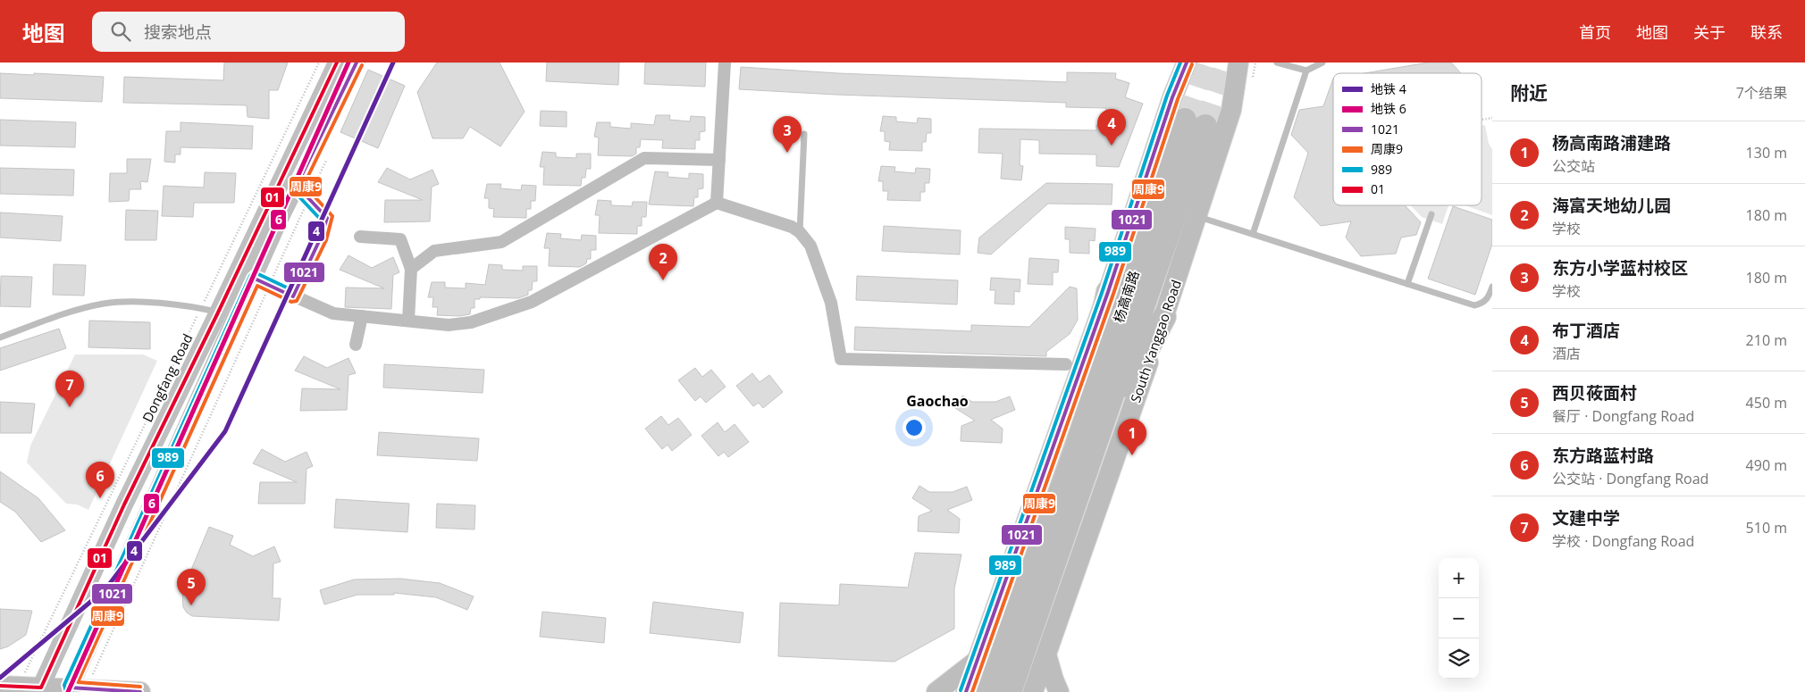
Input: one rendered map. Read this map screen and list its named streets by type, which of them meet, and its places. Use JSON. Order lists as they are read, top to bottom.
{
  "streets": {
    "highway": ["杨高南路"],
    "main road": ["South Yanggao Road", "Dongfang Road"]
  },
  "districts": ["Gaochao"],
  "lines": [
    "metro line 4",
    "metro line 6",
    "transit line 1021",
    "transit line 989",
    "transit line 01",
    "transit line 周康9"
  ],
  "legend": [
    "地铁 4",
    "地铁 6",
    "1021",
    "周康9",
    "989",
    "01"
  ],
  "page": {
    "header": "地图",
    "search": "搜索地点",
    "nav": [
      "首页",
      "地图",
      "关于",
      "联系"
    ],
    "heading": ["附近", "7个结果"],
    "pins": [
      "4",
      "3",
      "2",
      "7",
      "1",
      "6",
      "5"
    ],
    "list": [
      {
        "mark": "1",
        "name": "杨高南路浦建路",
        "note": "公交站",
        "value": "130 m"
      },
      {
        "mark": "2",
        "name": "海富天地幼儿园",
        "note": "学校",
        "value": "180 m"
      },
      {
        "mark": "3",
        "name": "东方小学蓝村校区",
        "note": "学校",
        "value": "180 m"
      },
      {
        "mark": "4",
        "name": "布丁酒店",
        "note": "酒店",
        "value": "210 m"
      },
      {
        "mark": "5",
        "name": "西贝莜面村",
        "note": "餐厅 · Dongfang Road",
        "value": "450 m"
      },
      {
        "mark": "6",
        "name": "东方路蓝村路",
        "note": "公交站 · Dongfang Road",
        "value": "490 m"
      },
      {
        "mark": "7",
        "name": "文建中学",
        "note": "学校 · Dongfang Road",
        "value": "510 m"
      }
    ],
    "map_buttons": ["+", "−"]
  }
}
